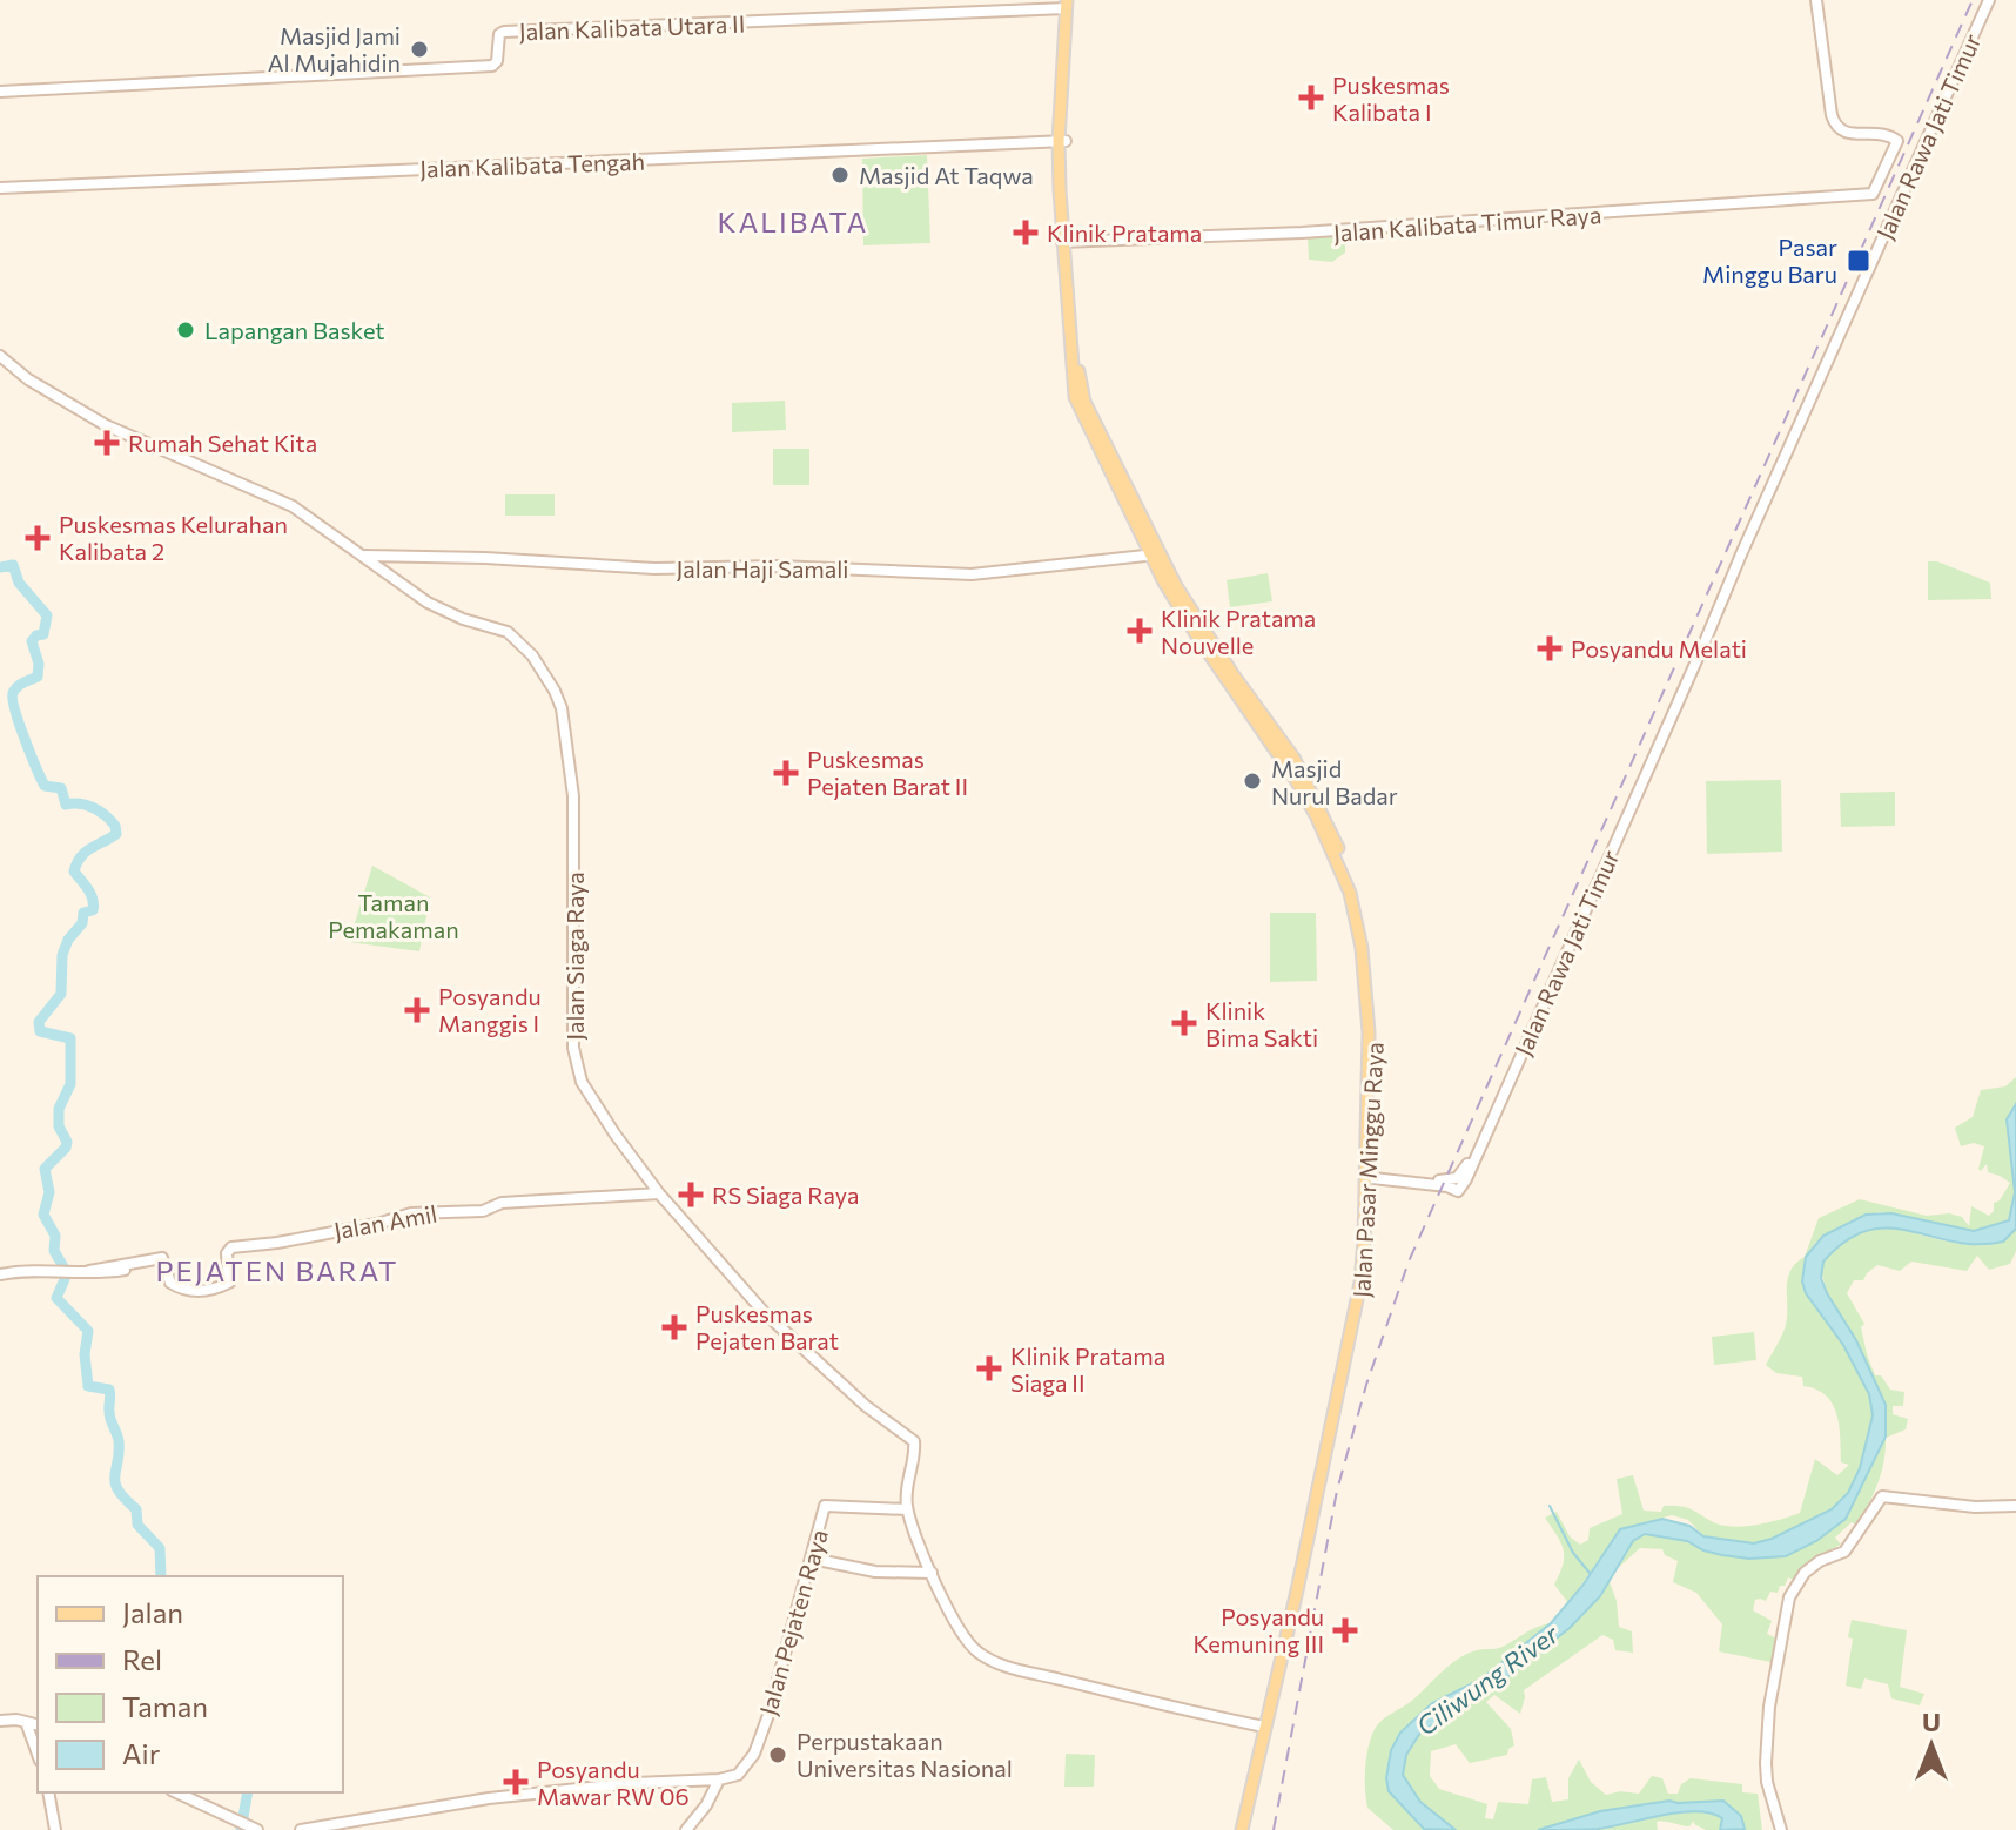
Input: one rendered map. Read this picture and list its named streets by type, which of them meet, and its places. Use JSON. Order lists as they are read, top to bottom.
{
  "streets": {
    "main road": ["Jalan Pasar Minggu Raya"],
    "street": [
      "Jalan Kalibata Utara II",
      "Jalan Rawa Jati Timur",
      "Jalan Kalibata Tengah",
      "Jalan Kalibata Timur Raya",
      "Jalan Haji Samali",
      "Jalan Siaga Raya",
      "Jalan Amil",
      "Jalan Pejaten Raya"
    ]
  },
  "crossings": [
    ["Jalan Rawa Jati Timur", "Jalan Pasar Minggu Raya"],
    ["Jalan Haji Samali", "Jalan Siaga Raya"],
    ["Jalan Haji Samali", "Jalan Pasar Minggu Raya"],
    ["Jalan Siaga Raya", "Jalan Amil"],
    ["Jalan Siaga Raya", "Jalan Pejaten Raya"]
  ],
  "districts": ["KALIBATA", "PEJATEN BARAT"],
  "water": ["Ciliwung River"],
  "parks": ["Taman Pemakaman"],
  "places": {
    "other": [
      "Masjid Jami Al Mujahidin",
      "Masjid At Taqwa",
      "Lapangan Basket",
      "Masjid Nurul Badar",
      "Perpustakaan Universitas Nasional"
    ],
    "health": [
      "Puskesmas Kalibata I",
      "Klinik Pratama",
      "Rumah Sehat Kita",
      "Puskesmas Kelurahan Kalibata 2",
      "Klinik Pratama Nouvelle",
      "Posyandu Melati",
      "Puskesmas Pejaten Barat II",
      "Posyandu Manggis I",
      "Klinik Bima Sakti",
      "RS Siaga Raya",
      "Puskesmas Pejaten Barat",
      "Klinik Pratama Siaga II",
      "Posyandu Kemuning III",
      "Posyandu Mawar RW 06"
    ],
    "transit": ["Pasar Minggu Baru"]
  },
  "legend": [
    "Jalan",
    "Rel",
    "Taman",
    "Air"
  ],
  "north": "top"
}
